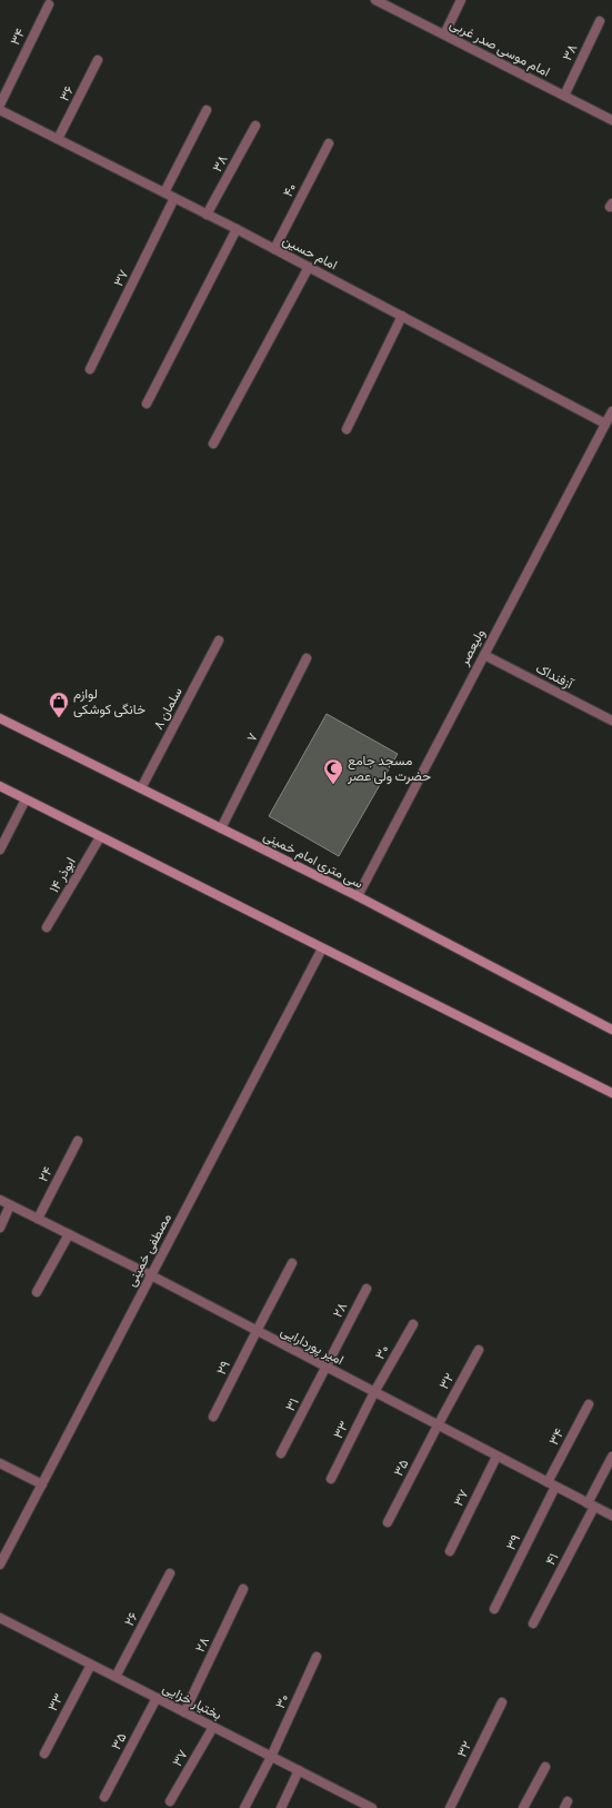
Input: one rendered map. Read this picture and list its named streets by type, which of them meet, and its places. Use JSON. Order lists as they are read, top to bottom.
{
  "streets": {
    "main road": ["سی متری امام خمینی"],
    "street": [
      "۳۴",
      "امام موسی صدر غربی",
      "۳۸",
      "۳۶",
      "۴۰",
      "امام حسین",
      "۳۷",
      "وليعصر",
      "آزفنداک",
      "سلمان ۸",
      "۷",
      "ابوذر ۱۴",
      "۲۴",
      "مصطفی خمینی",
      "۲۸",
      "امیر پوردارایی",
      "۳۰",
      "۲۹",
      "۳۲",
      "۳۱",
      "۳۳",
      "۳۵",
      "۳۹",
      "۴۱",
      "۲۶",
      "بختیار خزایی"
    ]
  },
  "crossings": [
    ["۳۴", "امیر پوردارایی"],
    ["۳۴", "۳۹"],
    ["امام موسی صدر غربی", "۳۸"],
    ["۳۸", "امام حسین"],
    ["۳۶", "امام حسین"],
    ["۴۰", "امام حسین"],
    ["امام حسین", "۳۷"],
    ["امام حسین", "وليعصر"],
    ["۳۷", "امیر پوردارایی"],
    ["۳۷", "بختیار خزایی"],
    ["وليعصر", "آزفنداک"],
    ["وليعصر", "سی متری امام خمینی"],
    ["سلمان ۸", "سی متری امام خمینی"],
    ["۷", "سی متری امام خمینی"],
    ["۲۴", "امیر پوردارایی"],
    ["مصطفی خمینی", "امیر پوردارایی"],
    ["۲۸", "امیر پوردارایی"],
    ["۲۸", "۳۱"],
    ["۲۸", "بختیار خزایی"],
    ["امیر پوردارایی", "۳۰"],
    ["امیر پوردارایی", "۲۹"],
    ["امیر پوردارایی", "۳۲"],
    ["امیر پوردارایی", "۳۱"],
    ["امیر پوردارایی", "۳۳"],
    ["امیر پوردارایی", "۳۵"],
    ["امیر پوردارایی", "۳۹"],
    ["امیر پوردارایی", "۴۱"],
    ["۳۰", "۳۳"],
    ["۳۰", "بختیار خزایی"],
    ["۳۲", "۳۵"],
    ["۳۳", "بختیار خزایی"],
    ["۳۵", "بختیار خزایی"],
    ["۲۶", "بختیار خزایی"]
  ],
  "places": {
    "shop": ["لوازم خانگی کوشکی"],
    "mosque": ["مسجد جامع حضرت ولی عصر"]
  }
}
